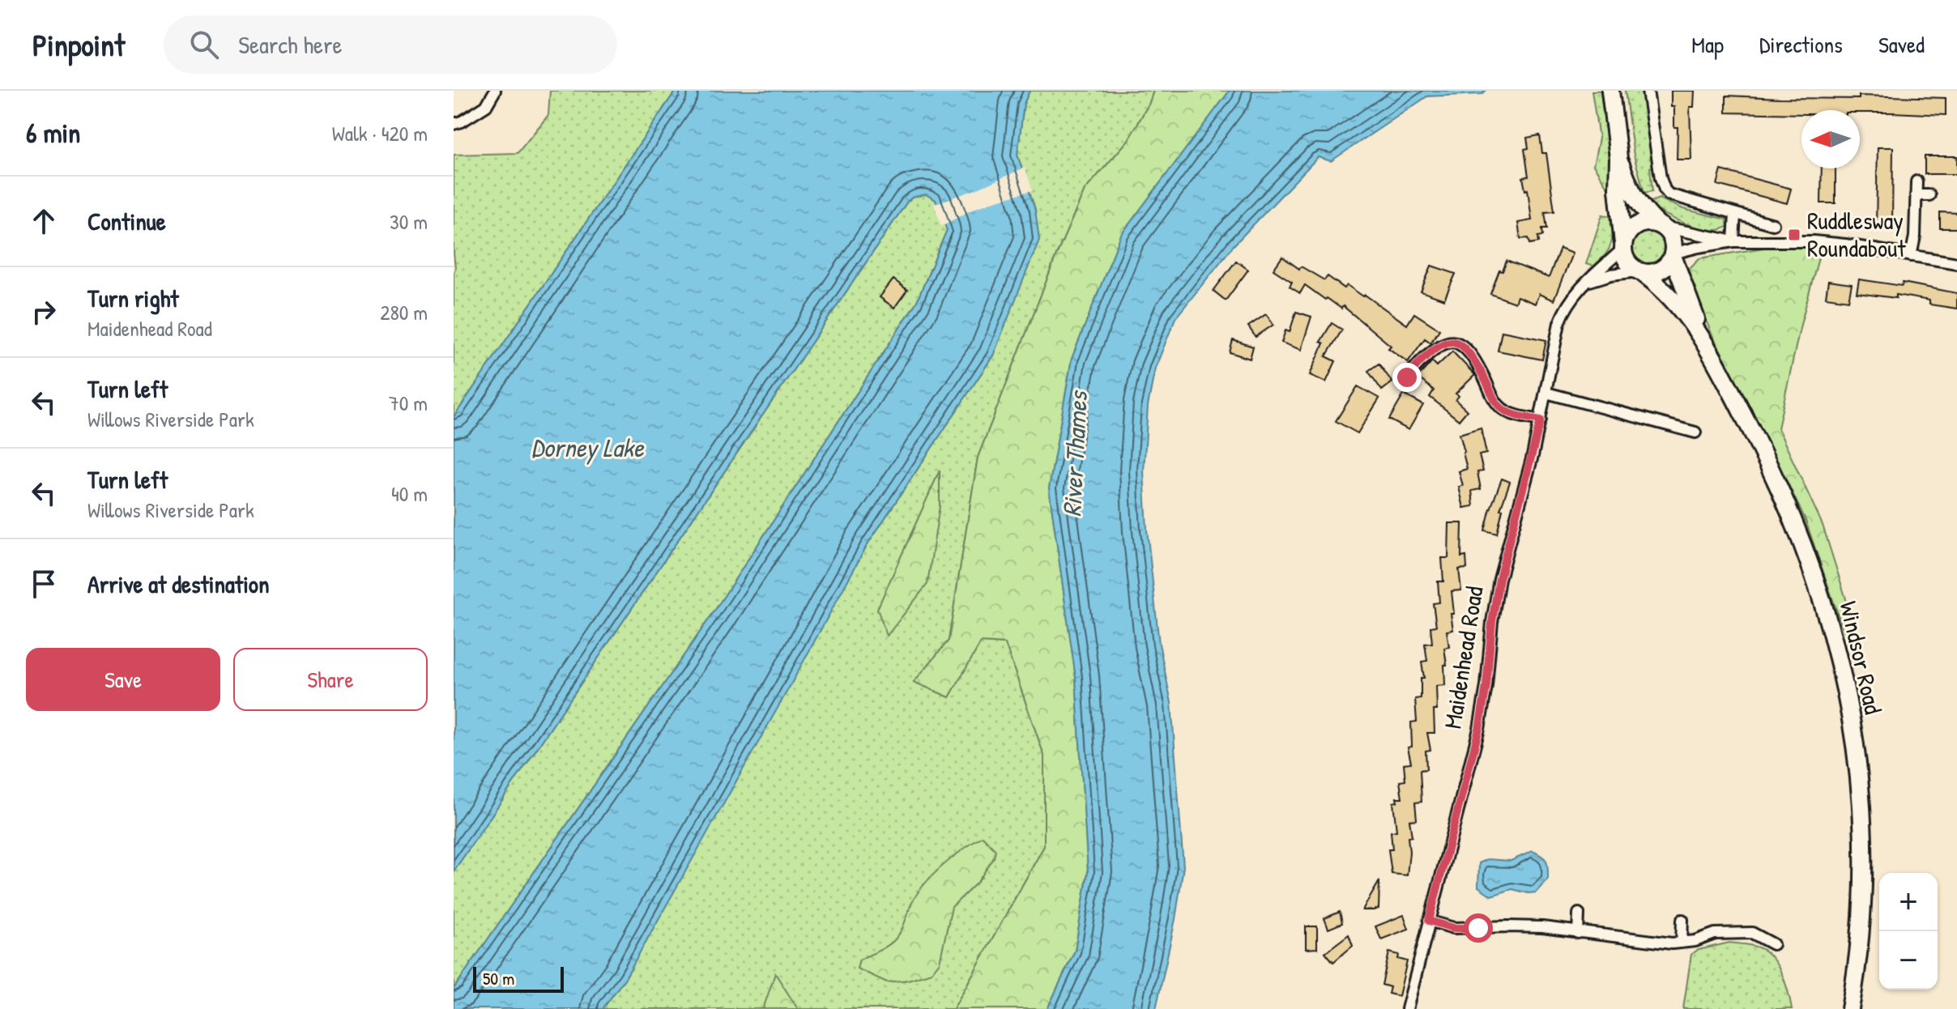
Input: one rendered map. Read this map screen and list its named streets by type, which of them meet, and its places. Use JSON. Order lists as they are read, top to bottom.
{
  "streets": {
    "main road": ["Windsor Road"],
    "street": ["Maidenhead Road"]
  },
  "crossings": [
    ["Maidenhead Road", "Windsor Road"]
  ],
  "water": ["Dorney Lake", "River Thames"],
  "places": {
    "transit": ["Ruddlesway Roundabout"]
  },
  "scale_bar": "50 m",
  "north": "left",
  "page": {
    "header": "Pinpoint",
    "search": "Search here",
    "nav": ["Map", "Directions", "Saved"],
    "heading": ["6 min", "Walk · 420 m"],
    "list": [
      ["Continue", "30 m"],
      ["Turn right", "Maidenhead Road", "280 m"],
      ["Turn left", "Willows Riverside Park", "70 m"],
      ["Turn left", "Willows Riverside Park", "40 m"],
      "Arrive at destination"
    ],
    "buttons": ["Save", "Share"],
    "map_buttons": ["+", "−"],
    "scale": "50 m"
  }
}
